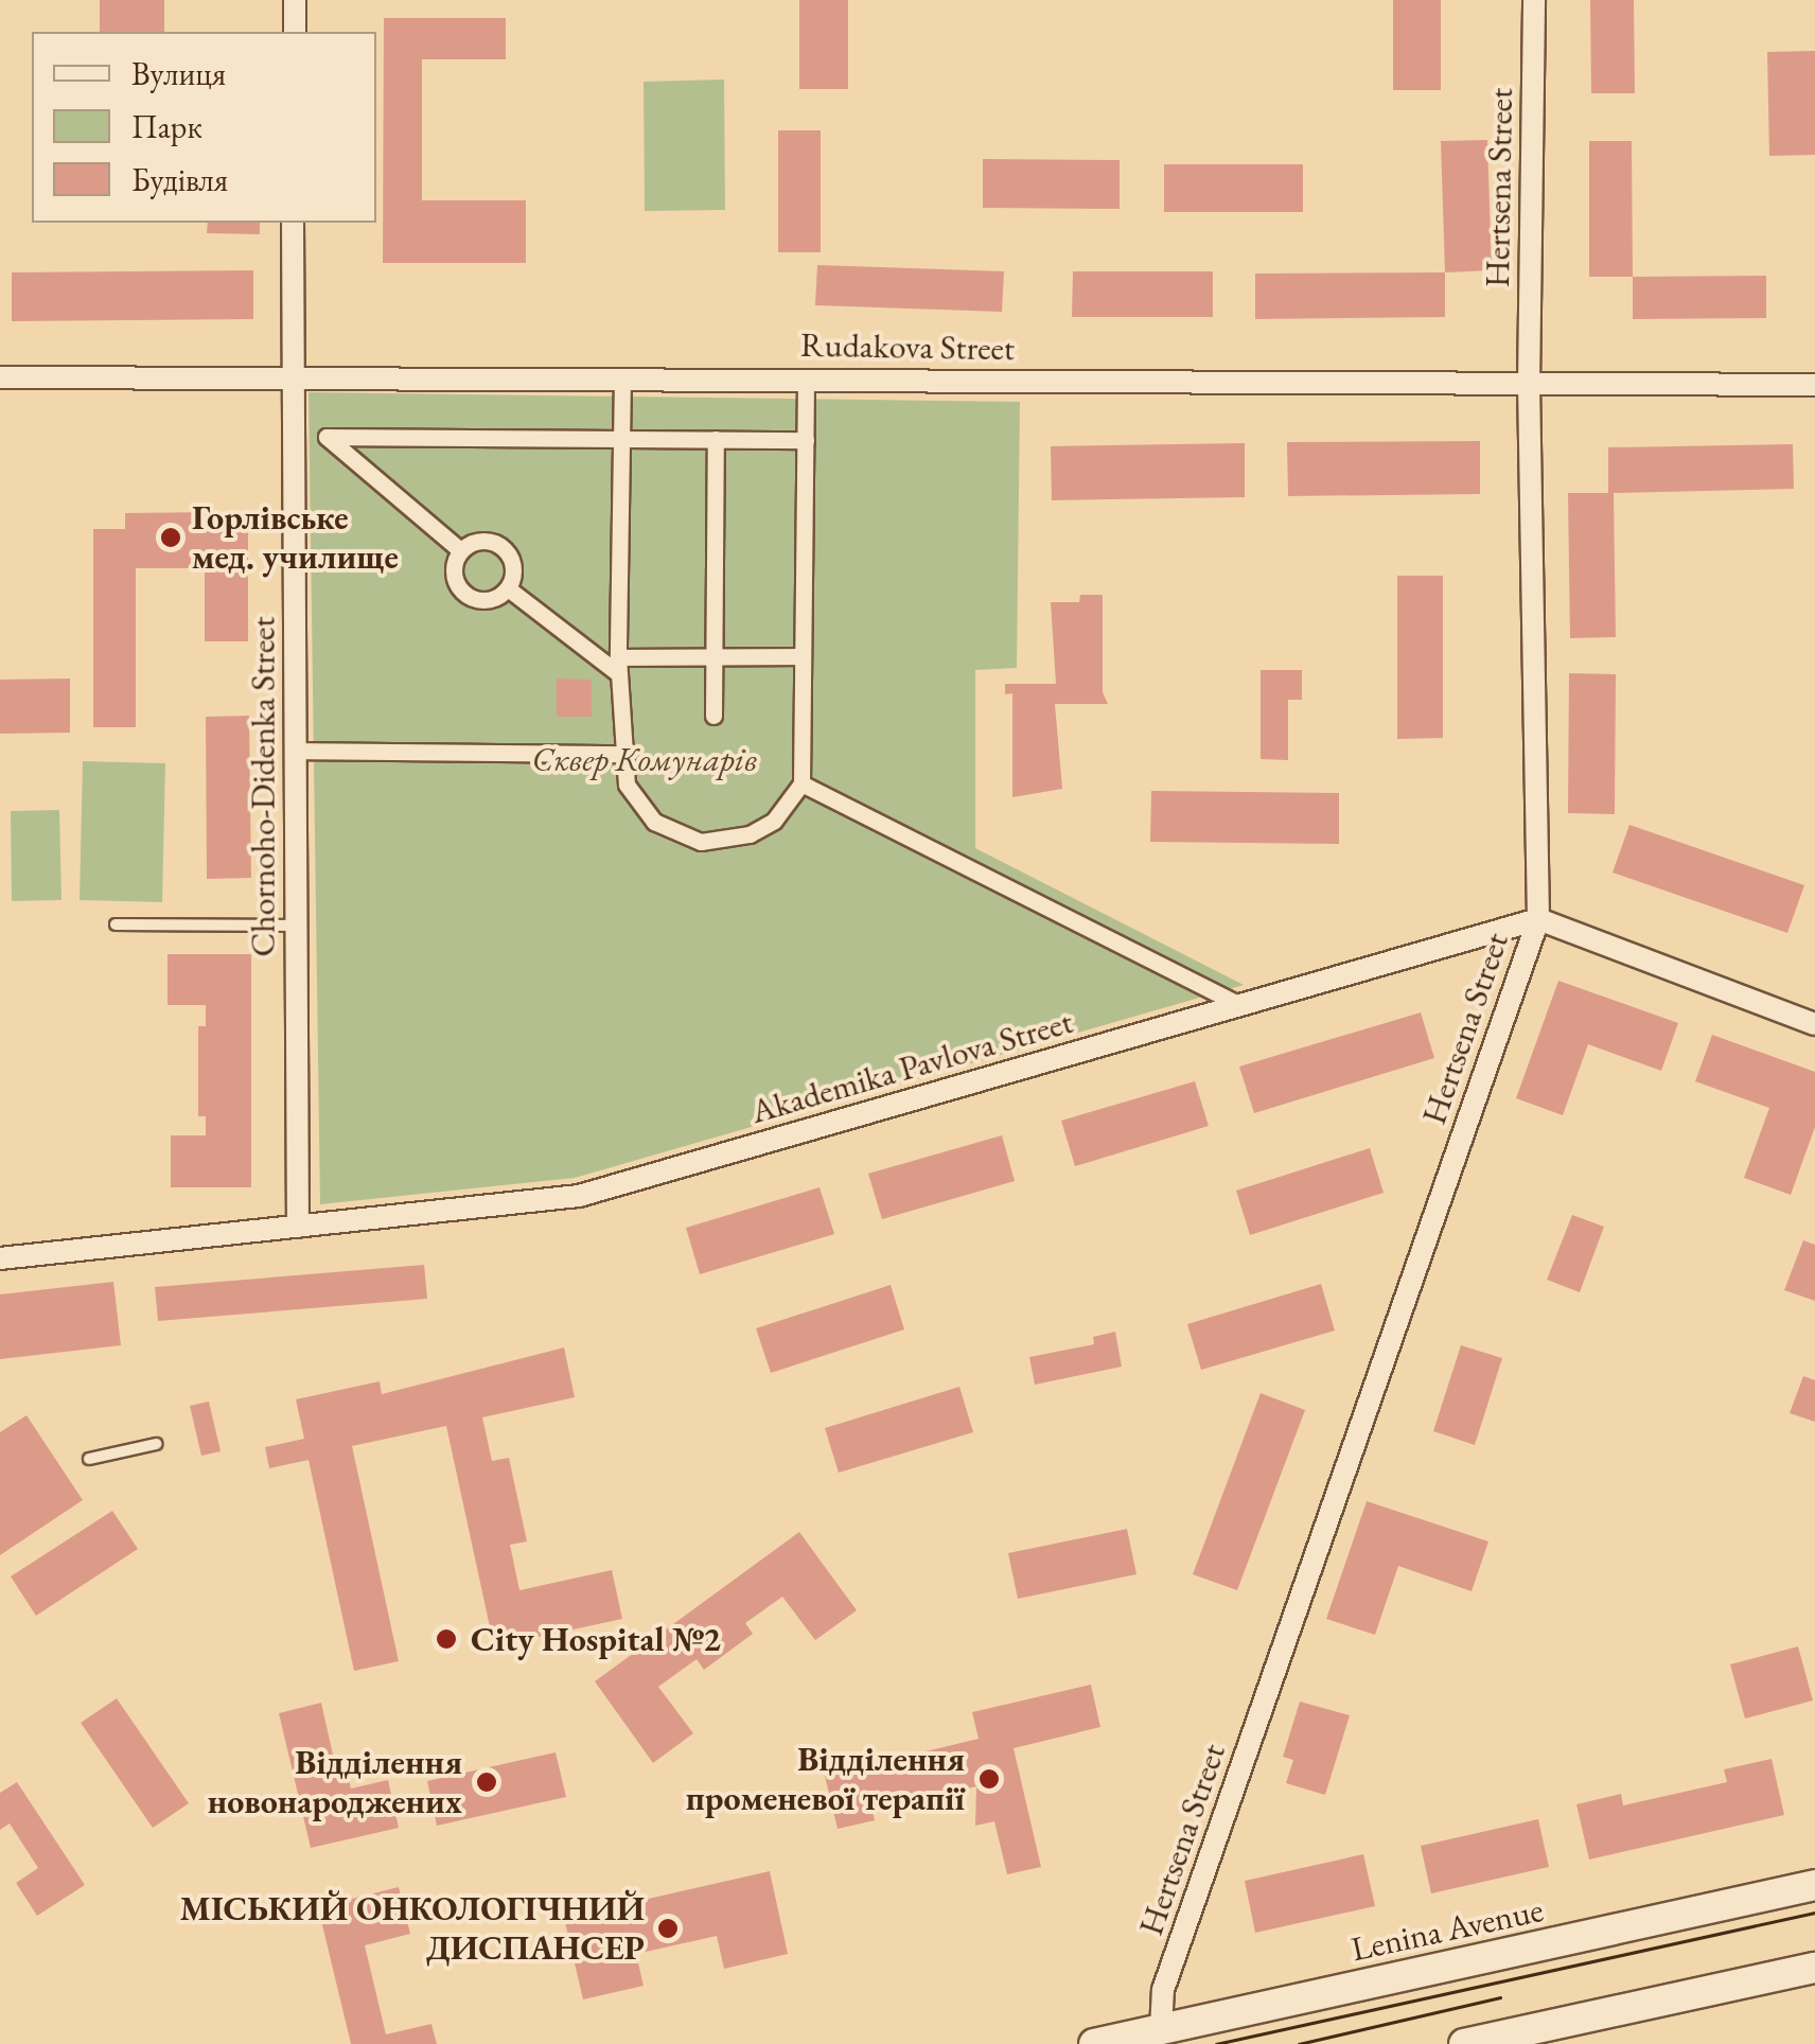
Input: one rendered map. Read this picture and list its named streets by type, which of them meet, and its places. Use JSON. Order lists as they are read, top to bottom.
{
  "streets": {
    "main road": ["Lenina Avenue"],
    "street": [
      "Hertsena Street",
      "Rudakova Street",
      "Chornoho-Didenka Street",
      "Akademika Pavlova Street"
    ]
  },
  "crossings": [
    ["Hertsena Street", "Rudakova Street"],
    ["Hertsena Street", "Akademika Pavlova Street"],
    ["Hertsena Street", "Lenina Avenue"],
    ["Rudakova Street", "Chornoho-Didenka Street"],
    ["Chornoho-Didenka Street", "Akademika Pavlova Street"]
  ],
  "parks": ["Сквер Комунарів"],
  "places": [
    "Горлівське мед. училище",
    "City Hospital №2",
    "Відділення променевої терапії",
    "Відділення новонароджених",
    "МІСЬКИЙ ОНКОЛОГІЧНИЙ ДИСПАНСЕР"
  ],
  "legend": ["Вулиця", "Парк", "Будівля"]
}
